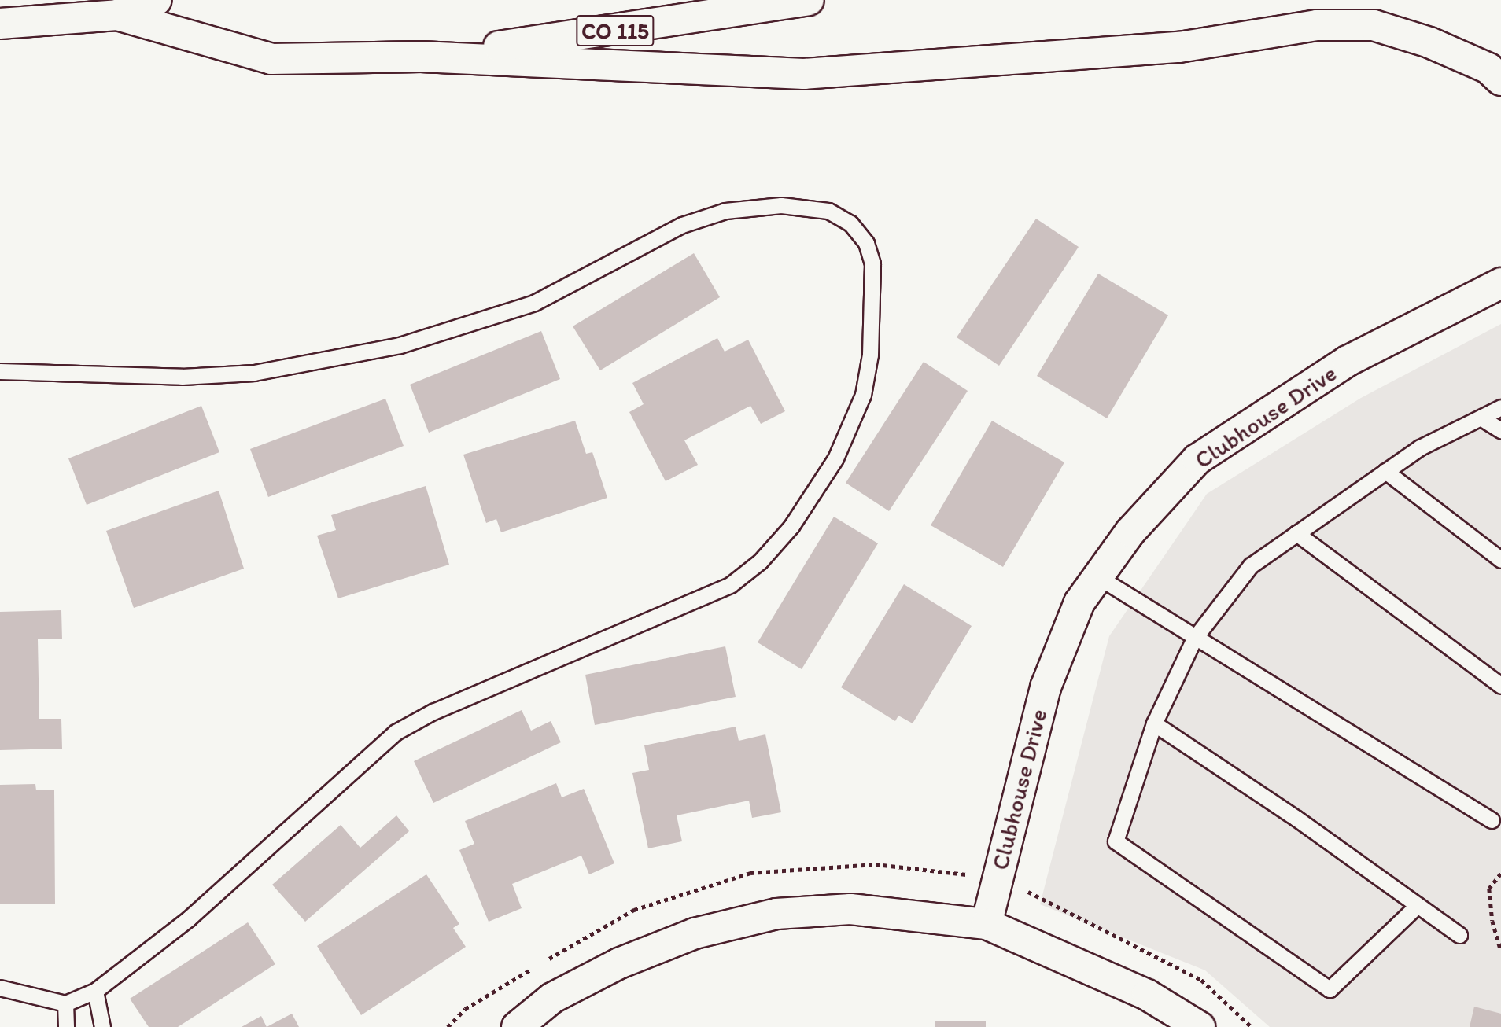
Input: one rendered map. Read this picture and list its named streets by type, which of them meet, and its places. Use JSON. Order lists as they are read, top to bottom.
{
  "streets": {
    "main road": ["CO 115", "Clubhouse Drive"]
  }
}
